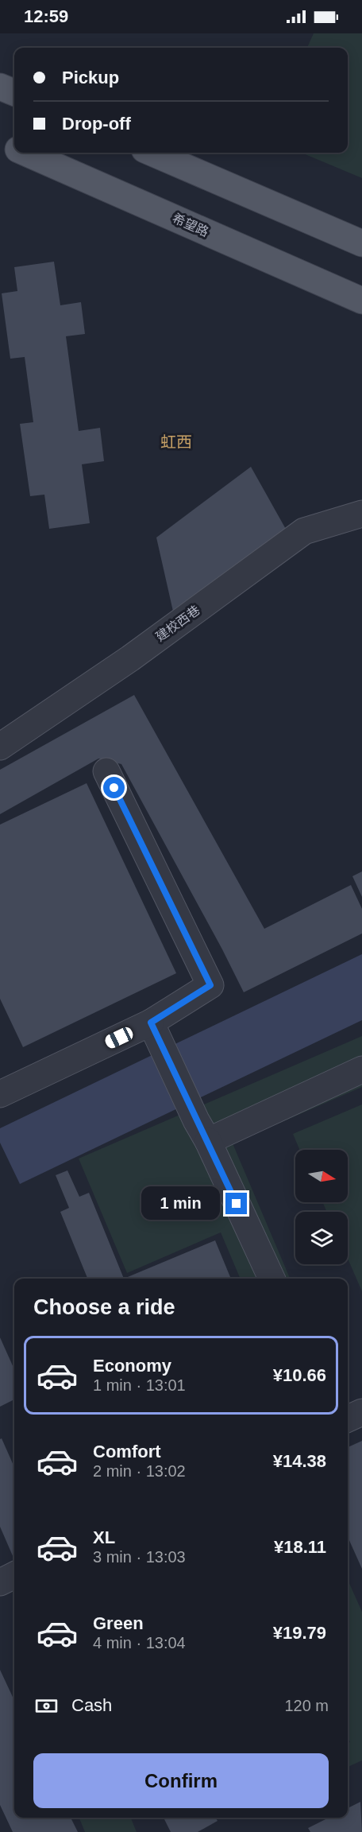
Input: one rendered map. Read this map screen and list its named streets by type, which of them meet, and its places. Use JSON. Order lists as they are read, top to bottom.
{
  "streets": {
    "main road": ["希望路"],
    "street": ["建校西巷"]
  },
  "districts": ["虹西"],
  "north": "right",
  "page": {
    "status": "12:59",
    "banner": ["Pickup", "Drop-off"],
    "bubble": "1 min",
    "heading": "Choose a ride",
    "list": [
      {
        "name": "Economy",
        "note": "1 min · 13:01",
        "value": "¥10.66"
      },
      {
        "name": "Comfort",
        "note": "2 min · 13:02",
        "value": "¥14.38"
      },
      {
        "name": "XL",
        "note": "3 min · 13:03",
        "value": "¥18.11"
      },
      {
        "name": "Green",
        "note": "4 min · 13:04",
        "value": "¥19.79"
      }
    ],
    "pay": ["Cash", "120 m"],
    "buttons": "Confirm"
  }
}
